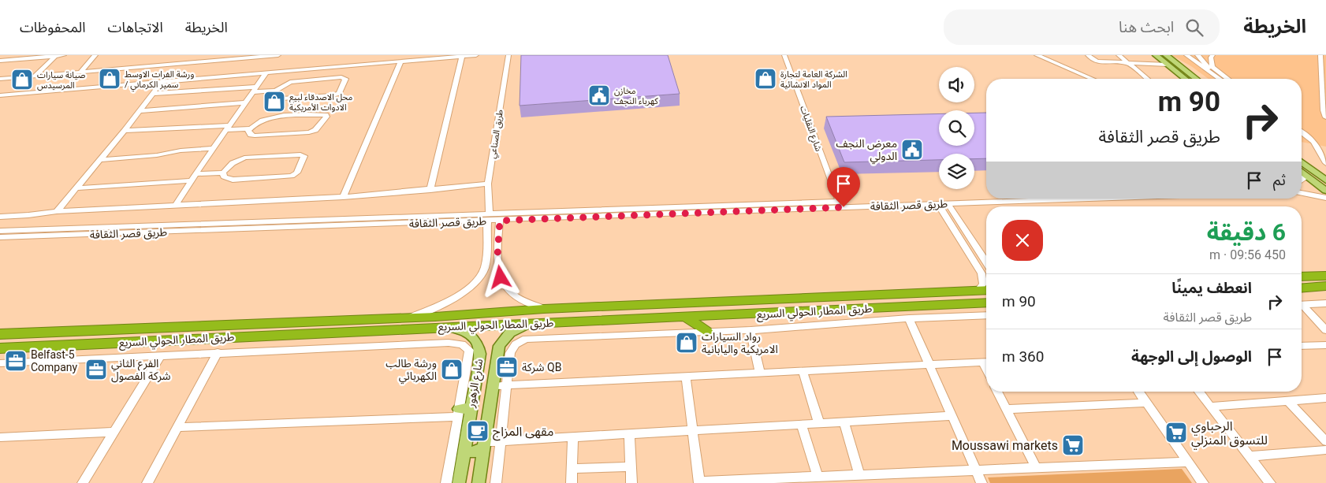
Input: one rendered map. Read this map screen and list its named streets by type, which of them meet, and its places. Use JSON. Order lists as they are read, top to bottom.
{
  "streets": {
    "highway": ["طريق المطار الحولي السريع"],
    "main road": ["شارع الزهور"],
    "street": ["شارع النقليات", "طريق الصناعي", "طريق قصر الثقافة"]
  },
  "crossings": [
    ["شارع النقليات", "طريق قصر الثقافة"],
    ["طريق الصناعي", "طريق قصر الثقافة"],
    ["طريق الصناعي", "طريق المطار الحولي السريع"],
    ["طريق المطار الحولي السريع", "شارع الزهور"]
  ],
  "places": {
    "shop": [
      "ورشة الفرات الاوسط / سمير الكرماني",
      "الشركة العامة لتجارة المواد الانشائية",
      "صيانة سيارات المرسيدس",
      "محل الاصدقاء لبيع الادوات الأمريكية",
      "رواد السيارات الامريكية واليابانية",
      "ورشة طالب الكهربائي"
    ],
    "public building": ["مخازن كهرباء النجف", "معرض النجف الدولي"],
    "office": ["Belfast-5 Company", "شركة QB", "الفرع الثاني شركة الفصول"],
    "cafe": ["مقهى المزاج"],
    "supermarket": ["الرحباوي للتسوق المنزلي", "Moussawi markets"]
  },
  "page": {
    "header": "الخريطة",
    "search": "ابحث هنا",
    "nav": ["الخريطة", "الاتجاهات", "المحفوظات"],
    "turn": ["90 m", "طريق قصر الثقافة"],
    "then": "ثم",
    "heading": ["6 دقيقة", "450 m · 09:56"],
    "list": [
      {
        "name": "انعطف يمينًا",
        "note": "طريق قصر الثقافة",
        "value": "90 m"
      },
      {
        "name": "الوصول إلى الوجهة",
        "value": "360 m"
      }
    ]
  }
}
